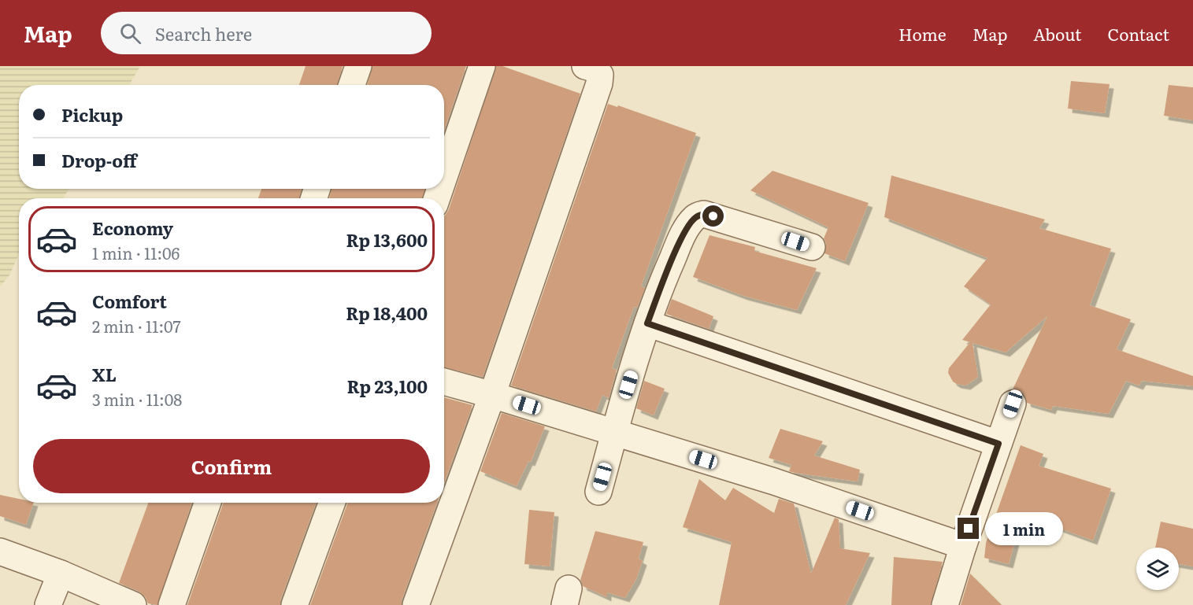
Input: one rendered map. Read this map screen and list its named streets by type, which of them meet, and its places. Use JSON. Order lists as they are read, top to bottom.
{
  "page": {
    "header": "Map",
    "search": "Search here",
    "nav": [
      "Home",
      "Map",
      "About",
      "Contact"
    ],
    "banner": ["Pickup", "Drop-off"],
    "list": [
      {
        "name": "Economy",
        "note": "1 min · 11:06",
        "value": "Rp 13,600"
      },
      {
        "name": "Comfort",
        "note": "2 min · 11:07",
        "value": "Rp 18,400"
      },
      {
        "name": "XL",
        "note": "3 min · 11:08",
        "value": "Rp 23,100"
      }
    ],
    "buttons": "Confirm",
    "bubble": "1 min"
  }
}
